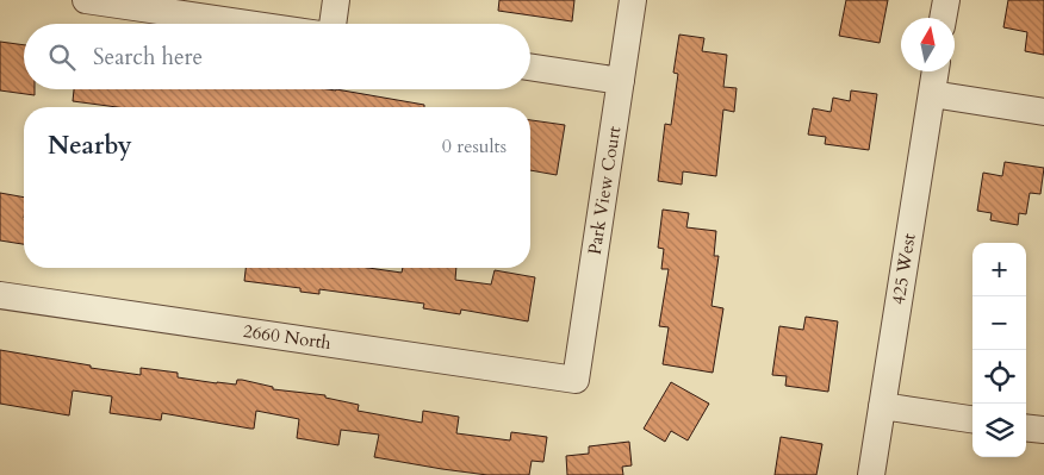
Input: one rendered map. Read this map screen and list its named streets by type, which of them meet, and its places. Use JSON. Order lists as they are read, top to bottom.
{
  "streets": {
    "street": ["Park View Court", "425 West", "2660 North"]
  },
  "crossings": [
    ["Park View Court", "2660 North"]
  ],
  "north": "top",
  "page": {
    "search": "Search here",
    "heading": ["Nearby", "0 results"],
    "map_buttons": ["+", "−"]
  }
}
